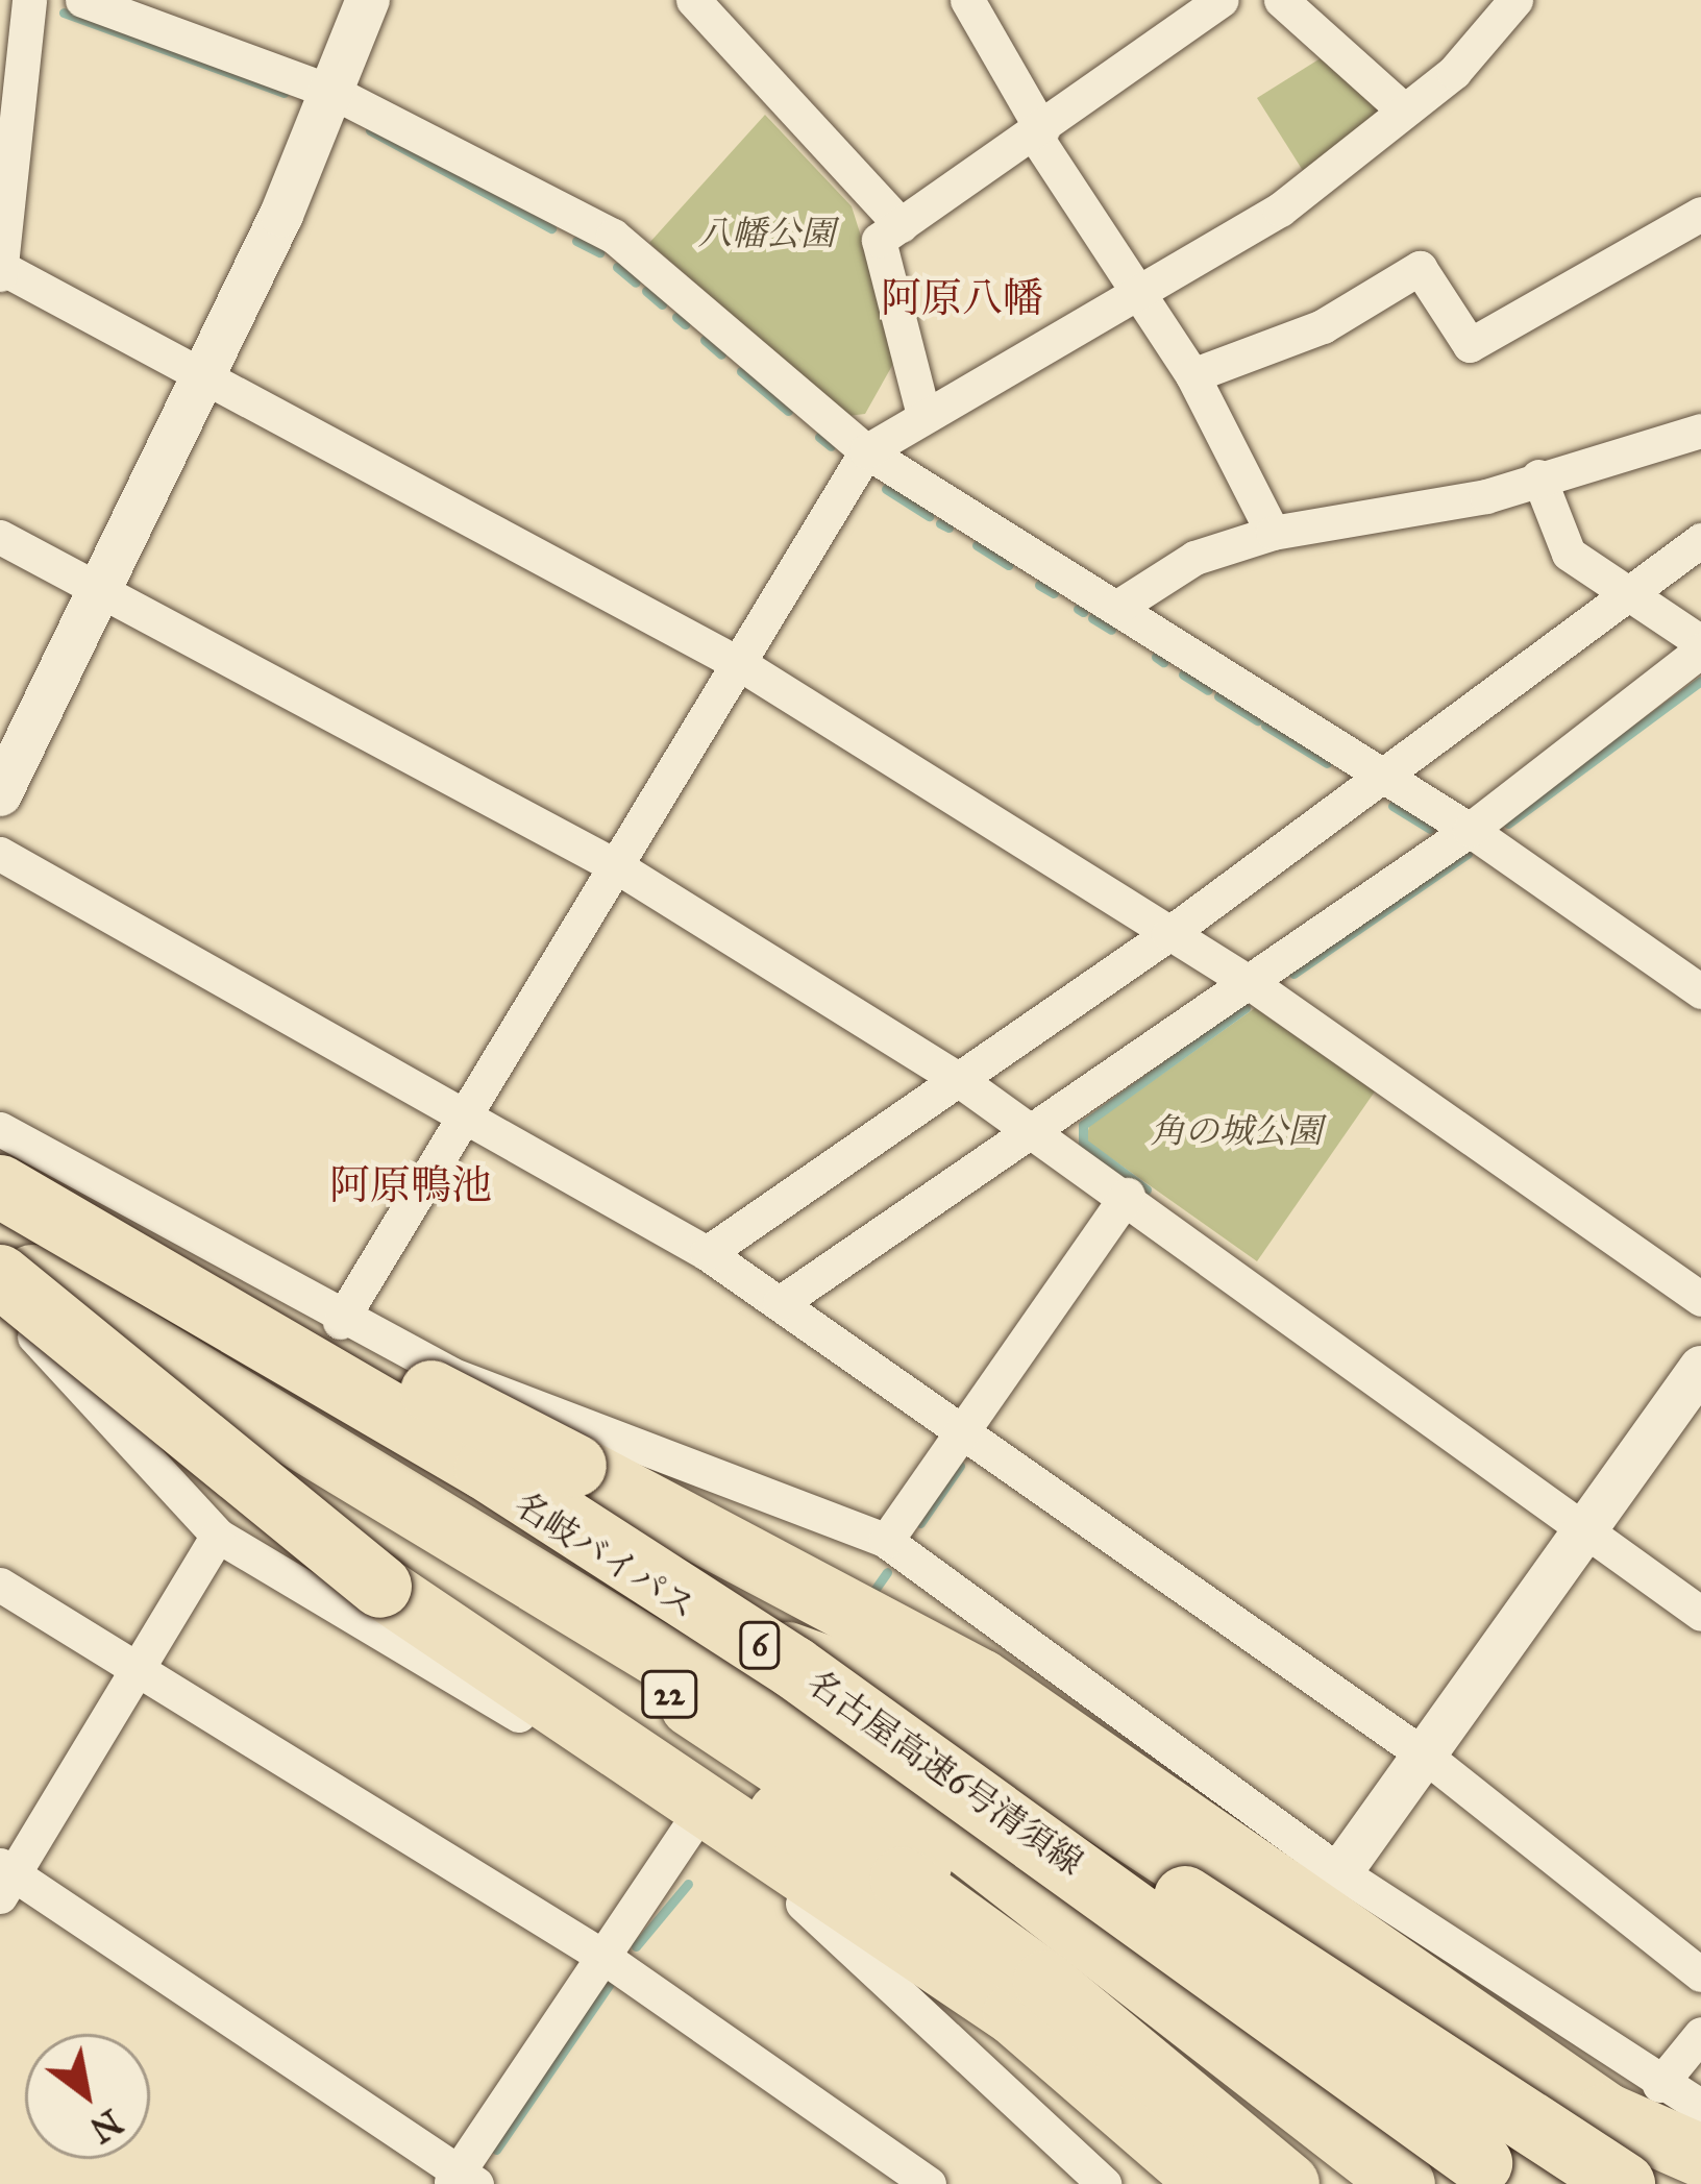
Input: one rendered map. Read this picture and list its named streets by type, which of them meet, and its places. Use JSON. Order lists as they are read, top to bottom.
{
  "streets": {
    "highway": [
      "名岐バイパス",
      "6",
      "22",
      "名古屋高速6号清須線"
    ]
  },
  "crossings": [
    ["名岐バイパス", "22"],
    ["名岐バイパス", "名古屋高速6号清須線"],
    ["22", "名古屋高速6号清須線"]
  ],
  "districts": ["阿原八幡", "阿原鴨池"],
  "parks": ["八幡公園", "角の城公園"],
  "north": "bottom right"
}
